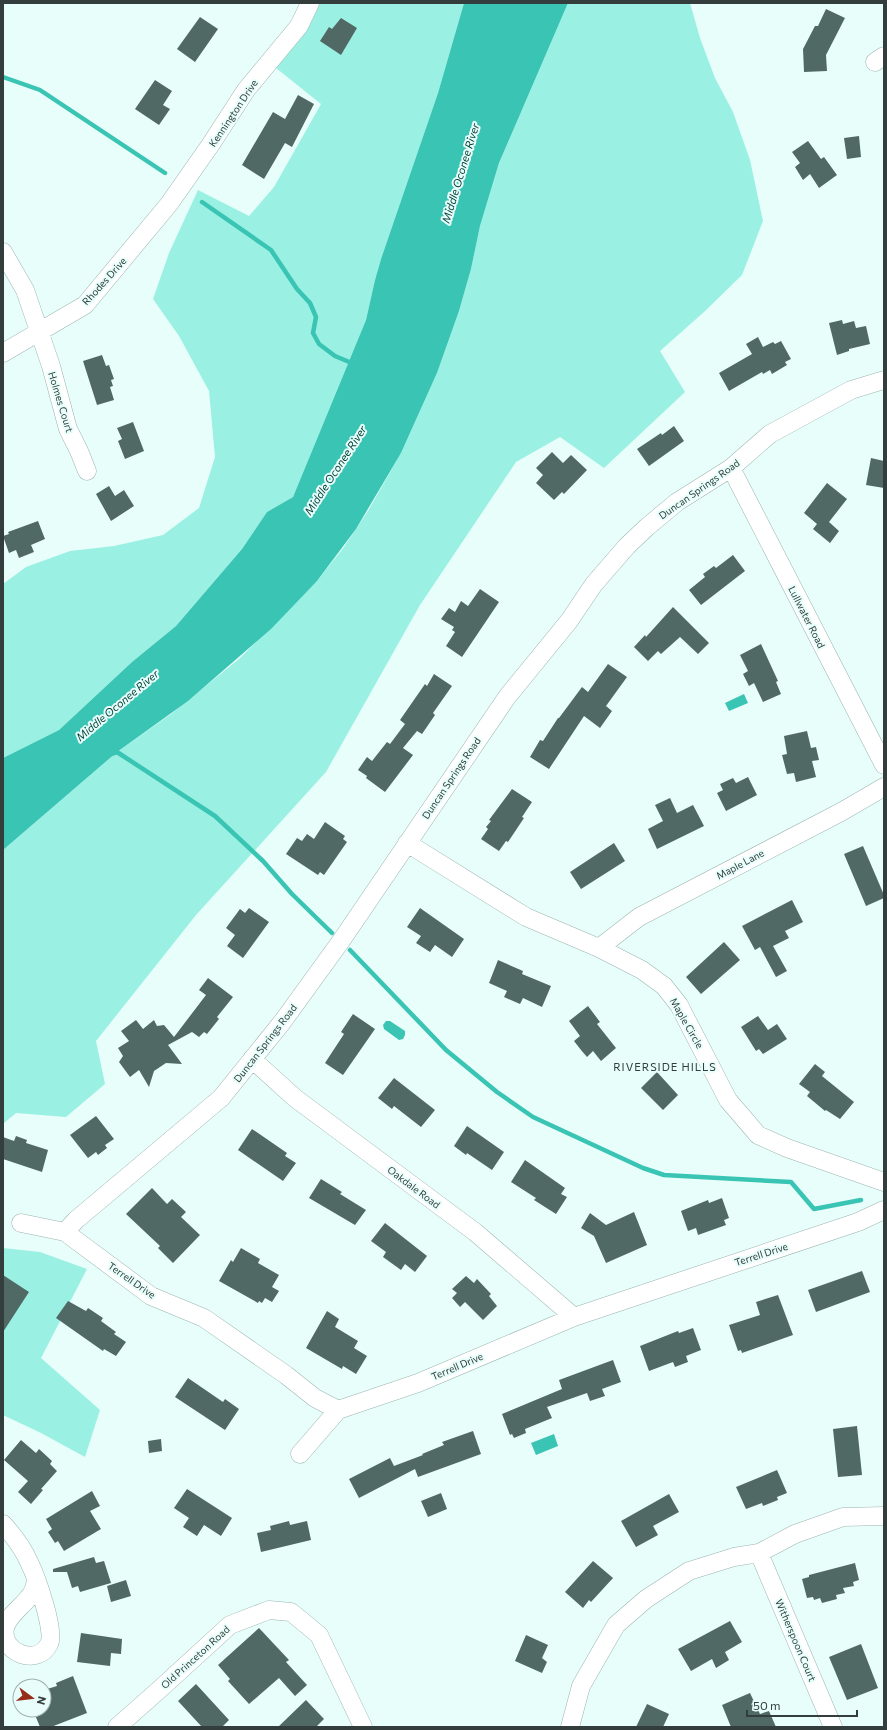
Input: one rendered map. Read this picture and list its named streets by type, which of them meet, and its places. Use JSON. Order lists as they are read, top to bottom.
{
  "streets": {
    "street": [
      "Kennington Drive",
      "Rhodes Drive",
      "Holmes Court",
      "Duncan Springs Road",
      "Lullwater Road",
      "Maple Lane",
      "Maple Circle",
      "Oakdale Road",
      "Terrell Drive",
      "Witherspoon Court",
      "Old Princeton Road"
    ]
  },
  "crossings": [
    ["Kennington Drive", "Rhodes Drive"],
    ["Rhodes Drive", "Holmes Court"],
    ["Duncan Springs Road", "Lullwater Road"],
    ["Duncan Springs Road", "Maple Circle"],
    ["Duncan Springs Road", "Oakdale Road"],
    ["Duncan Springs Road", "Terrell Drive"],
    ["Maple Lane", "Maple Circle"],
    ["Oakdale Road", "Terrell Drive"]
  ],
  "districts": ["RIVERSIDE HILLS"],
  "water": ["Middle Oconee River"],
  "scale_bar": "50 m",
  "north": "right"
}
